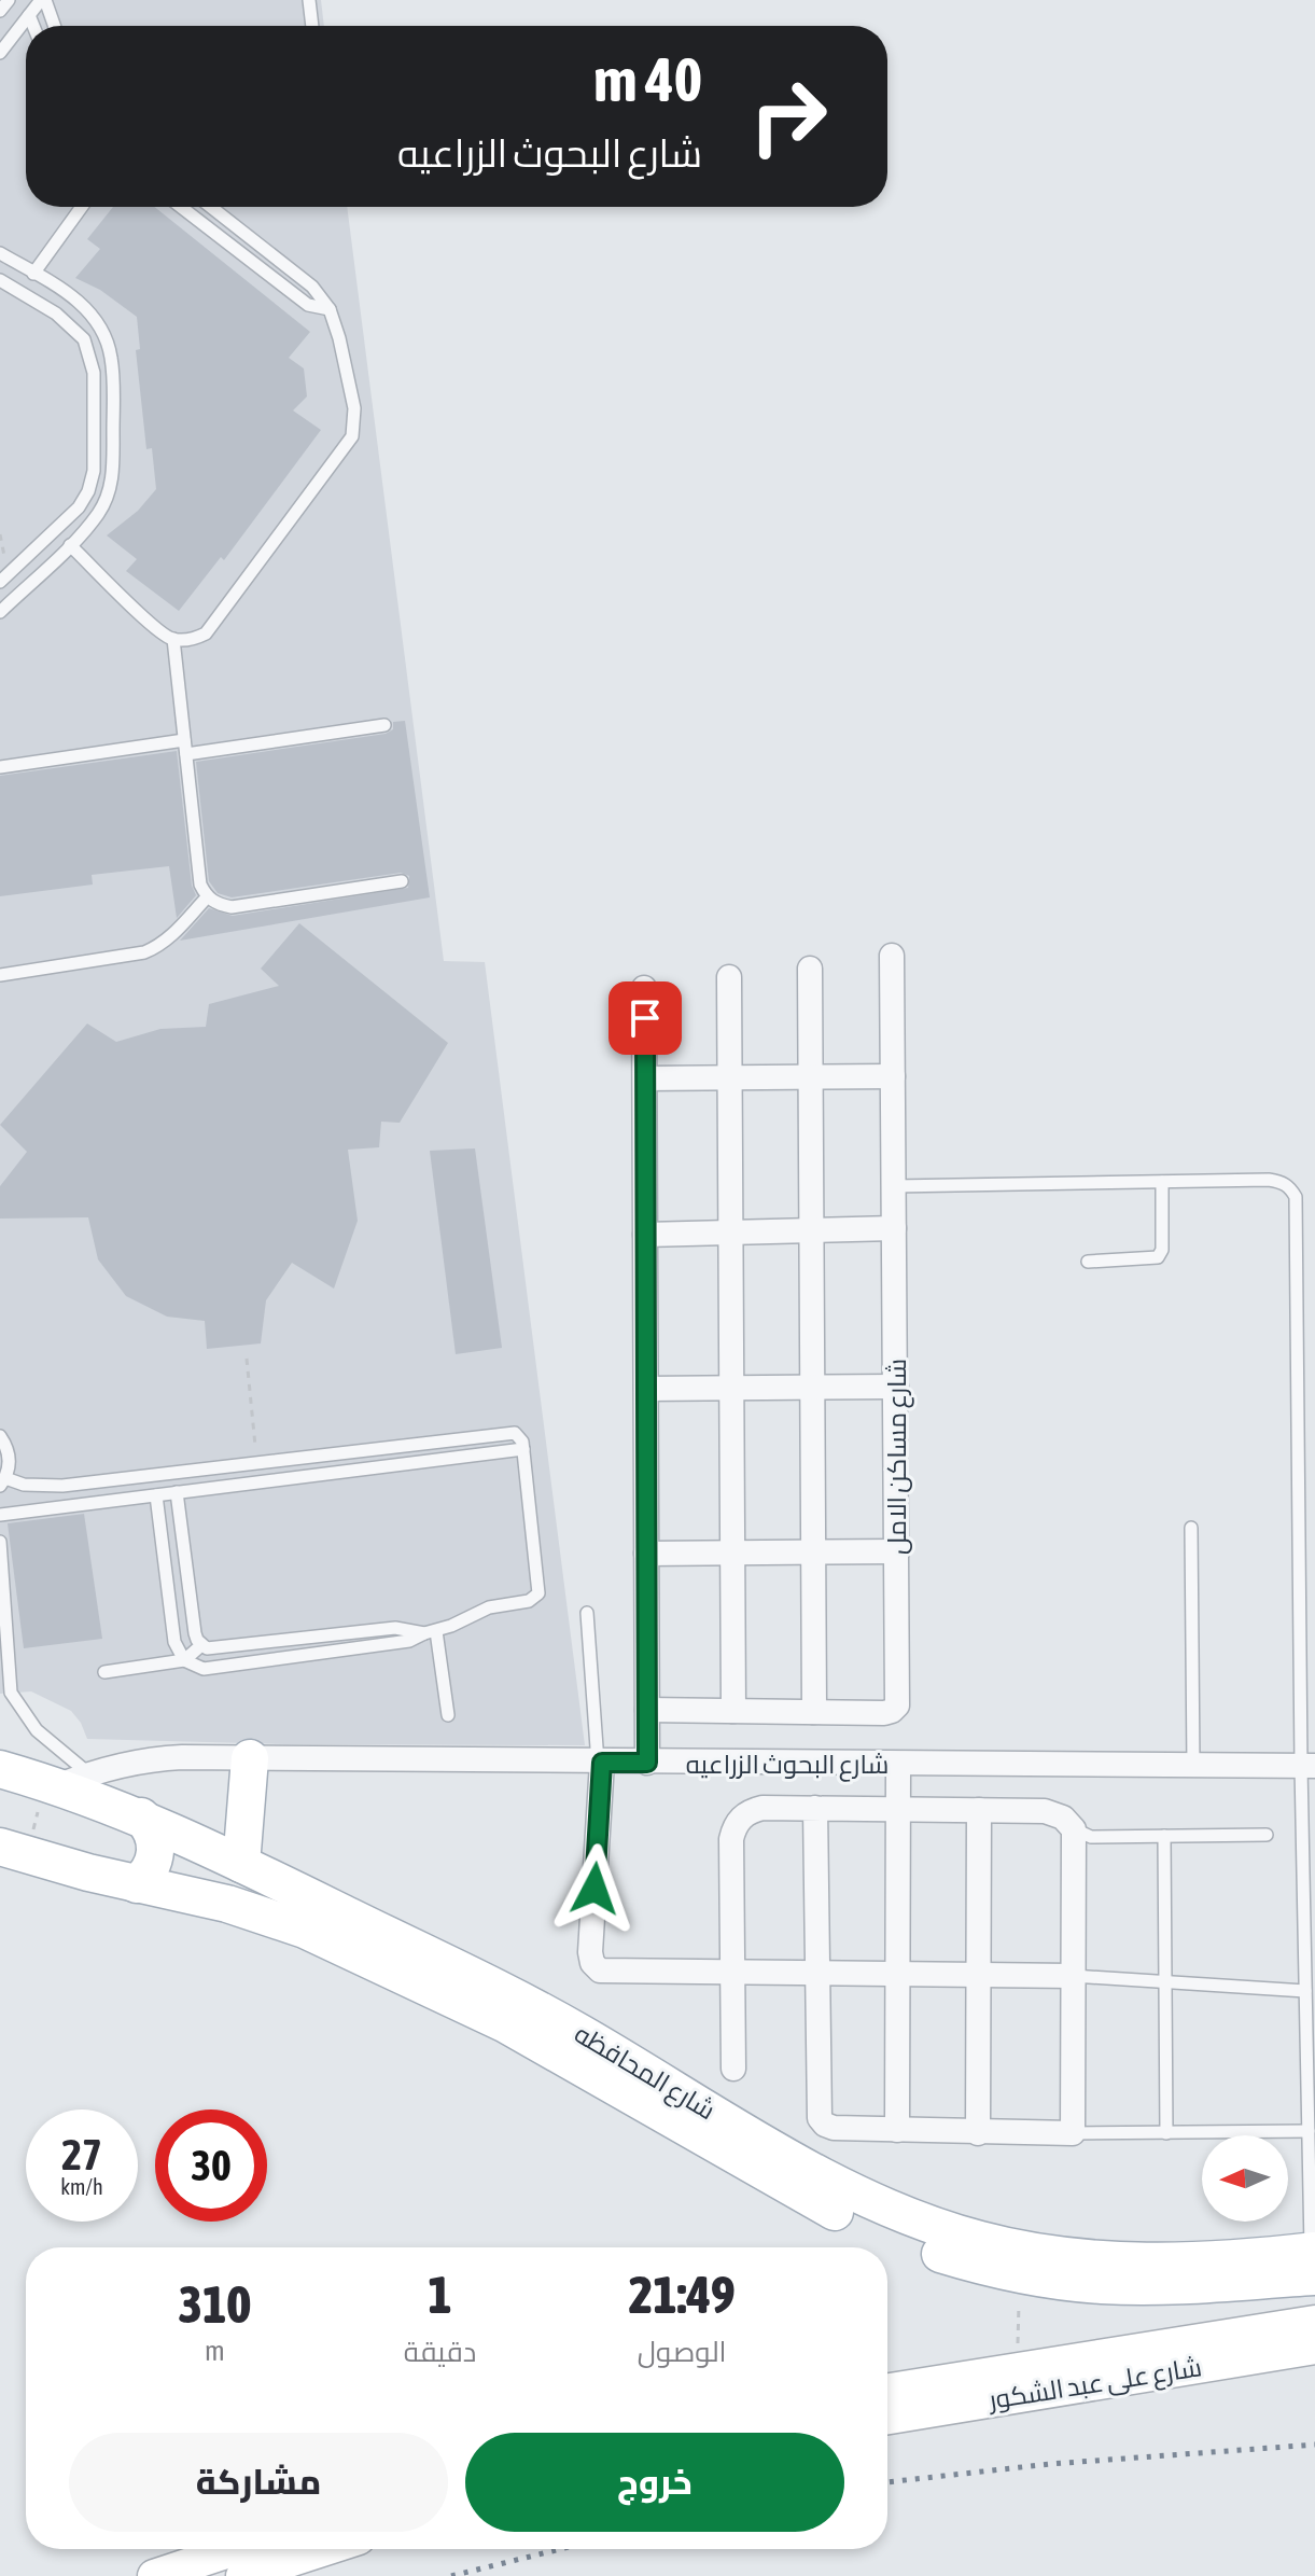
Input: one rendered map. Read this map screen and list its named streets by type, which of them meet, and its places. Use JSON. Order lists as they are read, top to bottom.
{
  "streets": {
    "main road": ["شارع المحافظه", "شارع على عبد الشكور"],
    "street": ["شارع مساكن الامل", "شارع البحوث الزراعيه"]
  },
  "crossings": [
    ["شارع البحوث الزراعيه", "شارع المحافظه"]
  ],
  "north": "left",
  "page": {
    "turn": ["40 m", "شارع البحوث الزراعيه"],
    "speed": "27 km/h",
    "limit": "30",
    "eta": [
      "21:49",
      "الوصول",
      "1",
      "دقيقة",
      "310",
      "m"
    ],
    "buttons": ["خروج", "مشاركة"]
  }
}
